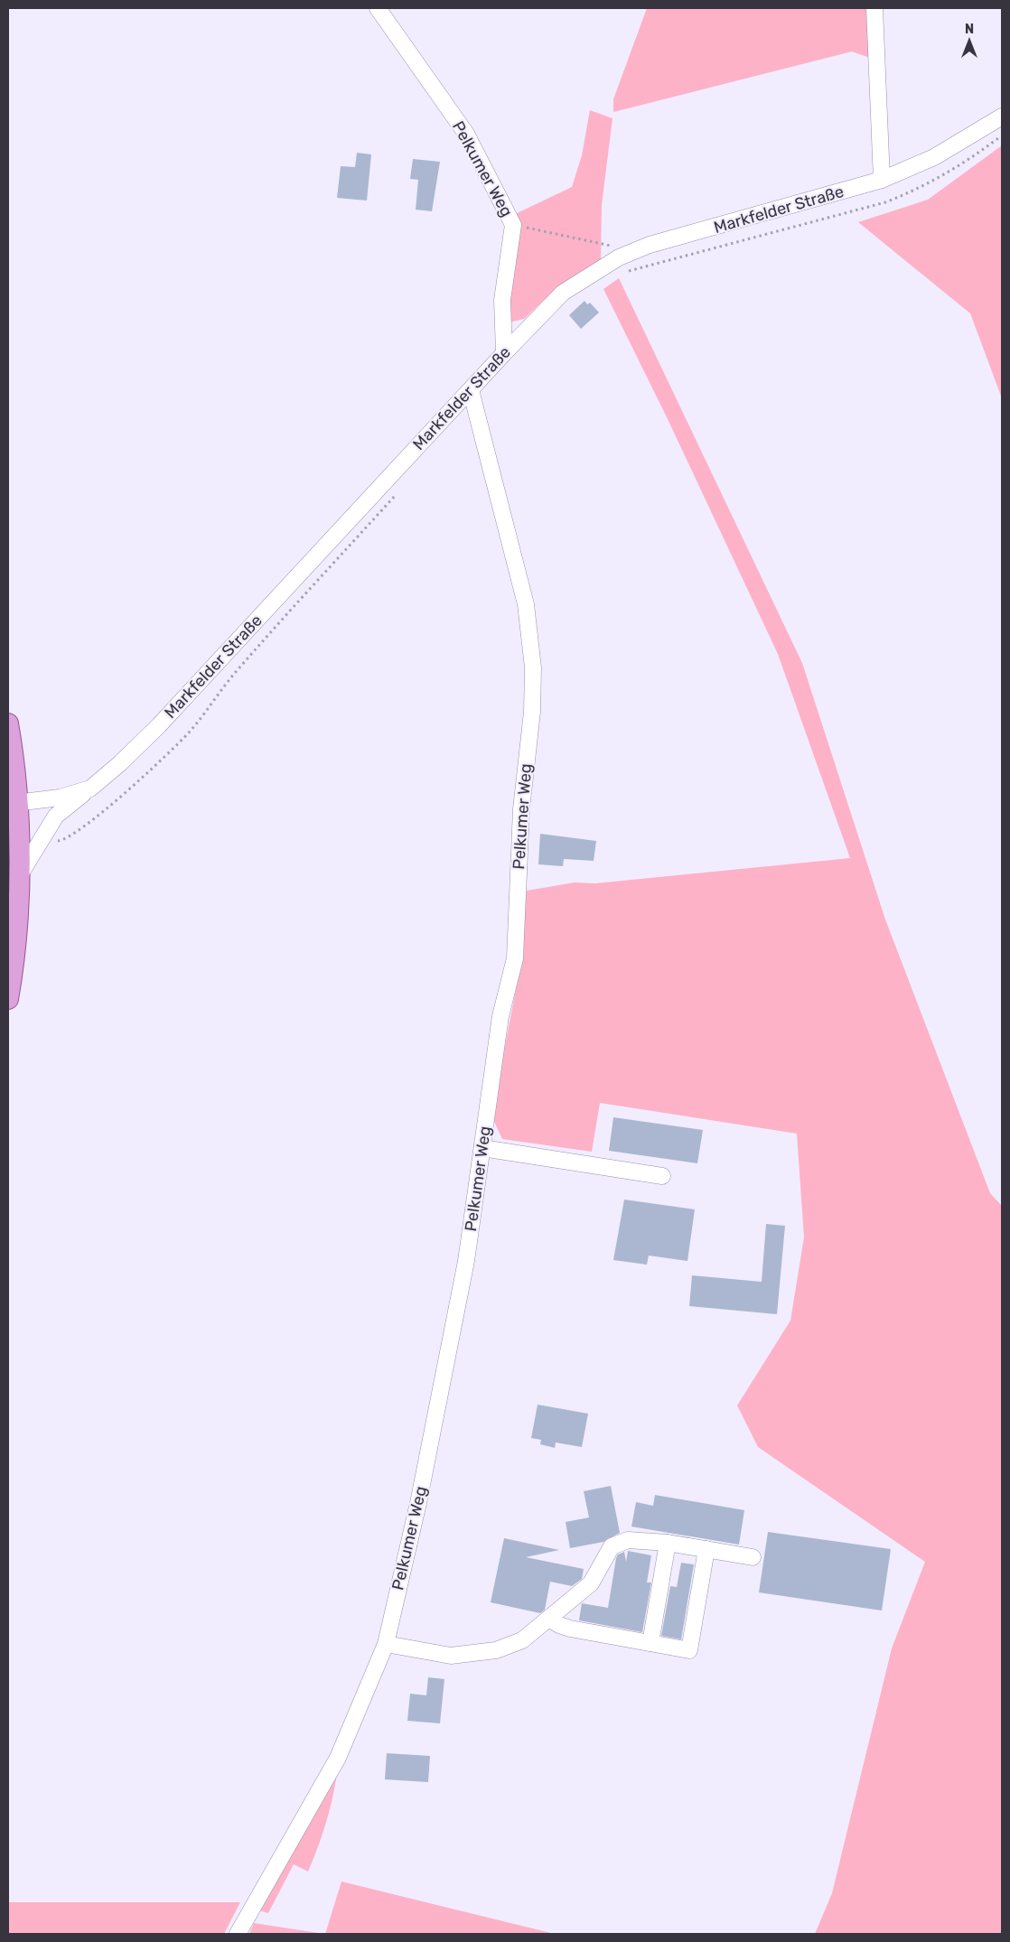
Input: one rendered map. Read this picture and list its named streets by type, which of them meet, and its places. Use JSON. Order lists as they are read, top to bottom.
{
  "streets": {
    "street": ["Pelkumer Weg", "Markfelder Straße"]
  },
  "crossings": [
    ["Pelkumer Weg", "Markfelder Straße"]
  ],
  "north": "top"
}
